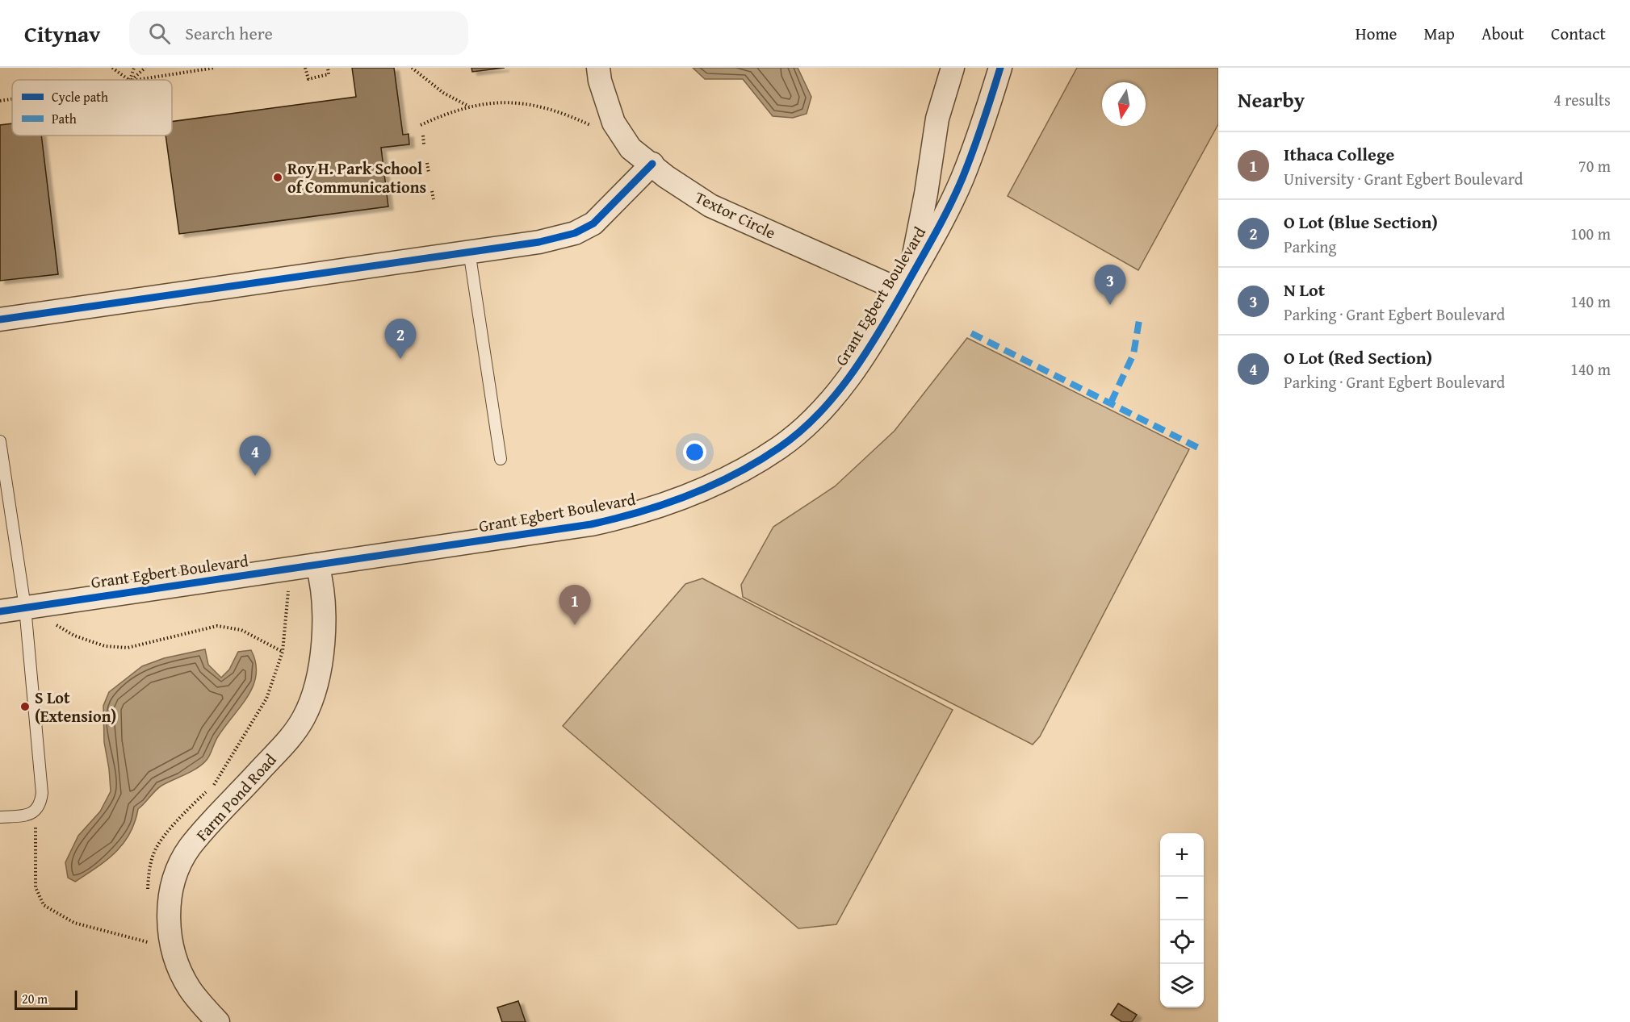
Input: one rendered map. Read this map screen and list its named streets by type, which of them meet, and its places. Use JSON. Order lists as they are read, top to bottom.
{
  "streets": {
    "street": ["Textor Circle", "Grant Egbert Boulevard", "Farm Pond Road"]
  },
  "crossings": [
    ["Textor Circle", "Grant Egbert Boulevard"],
    ["Grant Egbert Boulevard", "Farm Pond Road"]
  ],
  "places": ["Roy H. Park School of Communications", "S Lot (Extension)"],
  "legend": ["Cycle path", "Path"],
  "scale_bar": "20 m",
  "north": "bottom",
  "page": {
    "header": "Citynav",
    "search": "Search here",
    "nav": [
      "Home",
      "Map",
      "About",
      "Contact"
    ],
    "heading": ["Nearby", "4 results"],
    "list": [
      {
        "mark": "1",
        "name": "Ithaca College",
        "note": "University · Grant Egbert Boulevard",
        "value": "70 m"
      },
      {
        "mark": "2",
        "name": "O Lot (Blue Section)",
        "note": "Parking",
        "value": "100 m"
      },
      {
        "mark": "3",
        "name": "N Lot",
        "note": "Parking · Grant Egbert Boulevard",
        "value": "140 m"
      },
      {
        "mark": "4",
        "name": "O Lot (Red Section)",
        "note": "Parking · Grant Egbert Boulevard",
        "value": "140 m"
      }
    ],
    "pins": [
      "3",
      "2",
      "4",
      "1"
    ],
    "map_buttons": ["+", "−"],
    "scale": "20 m"
  }
}
